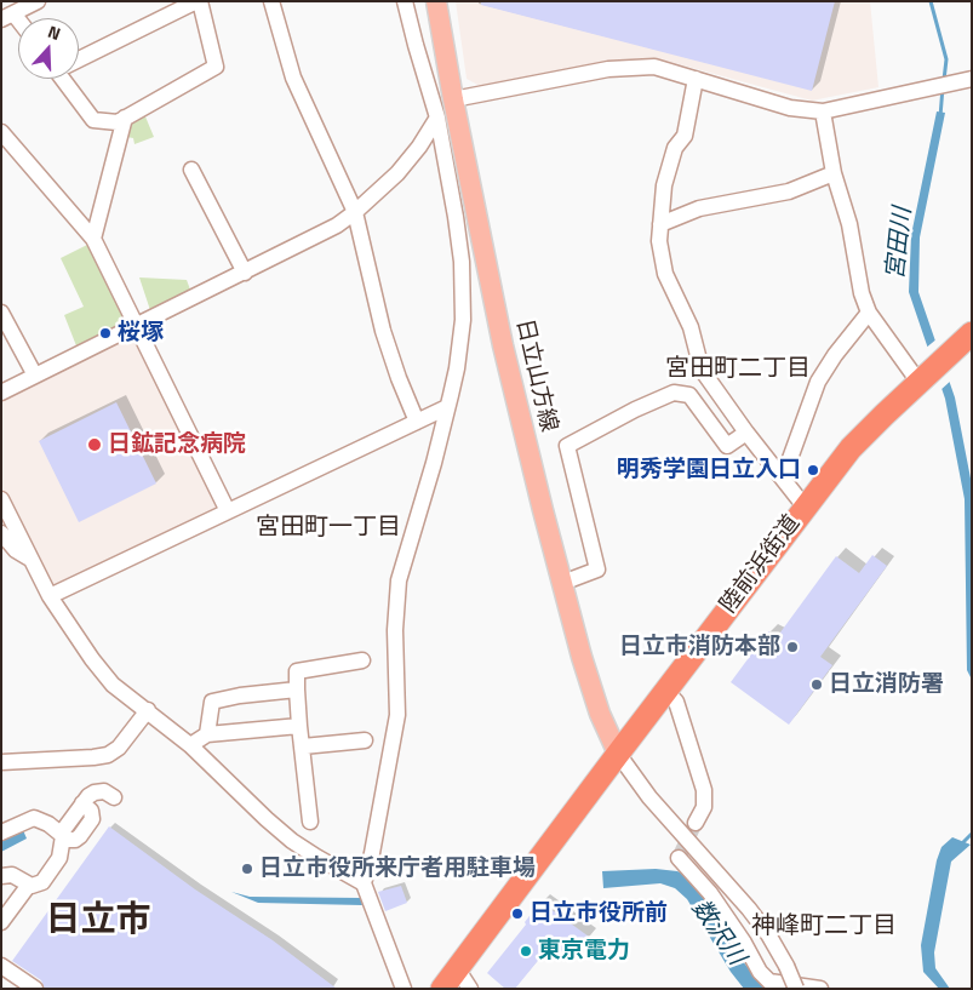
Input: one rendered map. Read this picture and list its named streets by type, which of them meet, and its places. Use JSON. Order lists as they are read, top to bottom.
{
  "streets": {
    "highway": ["陸前浜街道"],
    "main road": ["日立山方線"]
  },
  "crossings": [
    ["日立山方線", "陸前浜街道"]
  ],
  "districts": [
    "宮田町二丁目",
    "宮田町一丁目",
    "日立市",
    "神峰町二丁目"
  ],
  "water": ["宮田川", "数沢川"],
  "places": [
    "桜塚",
    "日鉱記念病院",
    "明秀学園日立入口",
    "日立市消防本部",
    "日立消防署",
    "日立市役所来庁者用駐車場",
    "日立市役所前",
    "東京電力"
  ],
  "north": "top"
}
